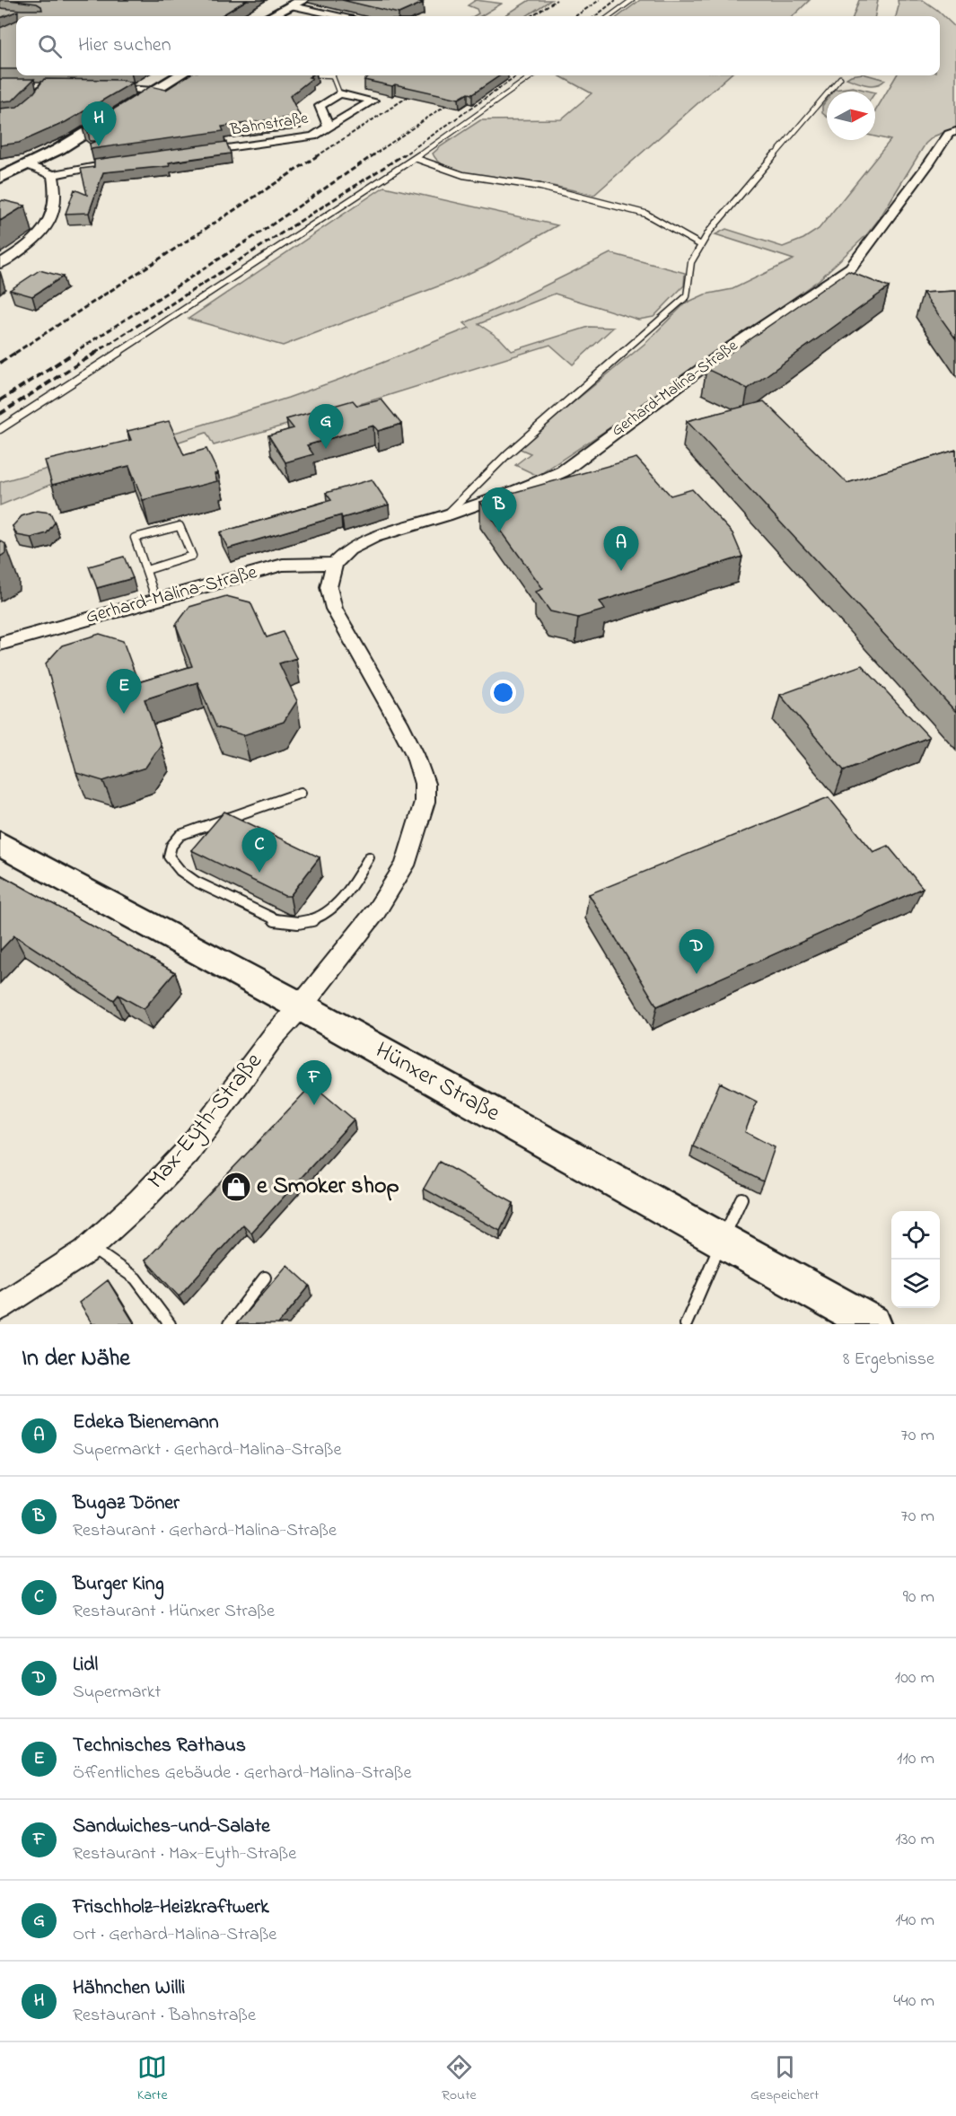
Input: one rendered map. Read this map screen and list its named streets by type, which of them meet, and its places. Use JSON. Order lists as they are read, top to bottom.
{
  "streets": {
    "main road": ["Hünxer Straße"],
    "street": ["Bahnstraße", "Gerhard-Malina-Straße", "Max-Eyth-Straße"]
  },
  "crossings": [
    ["Hünxer Straße", "Max-Eyth-Straße"]
  ],
  "places": {
    "shop": ["e Smoker shop"]
  },
  "north": "right",
  "page": {
    "search": "Hier suchen",
    "pins": [
      "H",
      "G",
      "B",
      "A",
      "E",
      "C",
      "D",
      "F"
    ],
    "heading": ["In der Nähe", "8 Ergebnisse"],
    "list": [
      {
        "mark": "A",
        "name": "Edeka Bienemann",
        "note": "Supermarkt · Gerhard-Malina-Straße",
        "value": "70 m"
      },
      {
        "mark": "B",
        "name": "Bugaz Döner",
        "note": "Restaurant · Gerhard-Malina-Straße",
        "value": "70 m"
      },
      {
        "mark": "C",
        "name": "Burger King",
        "note": "Restaurant · Hünxer Straße",
        "value": "90 m"
      },
      {
        "mark": "D",
        "name": "Lidl",
        "note": "Supermarkt",
        "value": "100 m"
      },
      {
        "mark": "E",
        "name": "Technisches Rathaus",
        "note": "Öffentliches Gebäude · Gerhard-Malina-Straße",
        "value": "110 m"
      },
      {
        "mark": "F",
        "name": "Sandwiches-und-Salate",
        "note": "Restaurant · Max-Eyth-Straße",
        "value": "130 m"
      },
      {
        "mark": "G",
        "name": "Frischholz-Heizkraftwerk",
        "note": "Ort · Gerhard-Malina-Straße",
        "value": "140 m"
      },
      {
        "mark": "H",
        "name": "Hähnchen Willi",
        "note": "Restaurant · Bahnstraße",
        "value": "440 m"
      }
    ],
    "nav": ["Karte", "Route", "Gespeichert"]
  }
}
